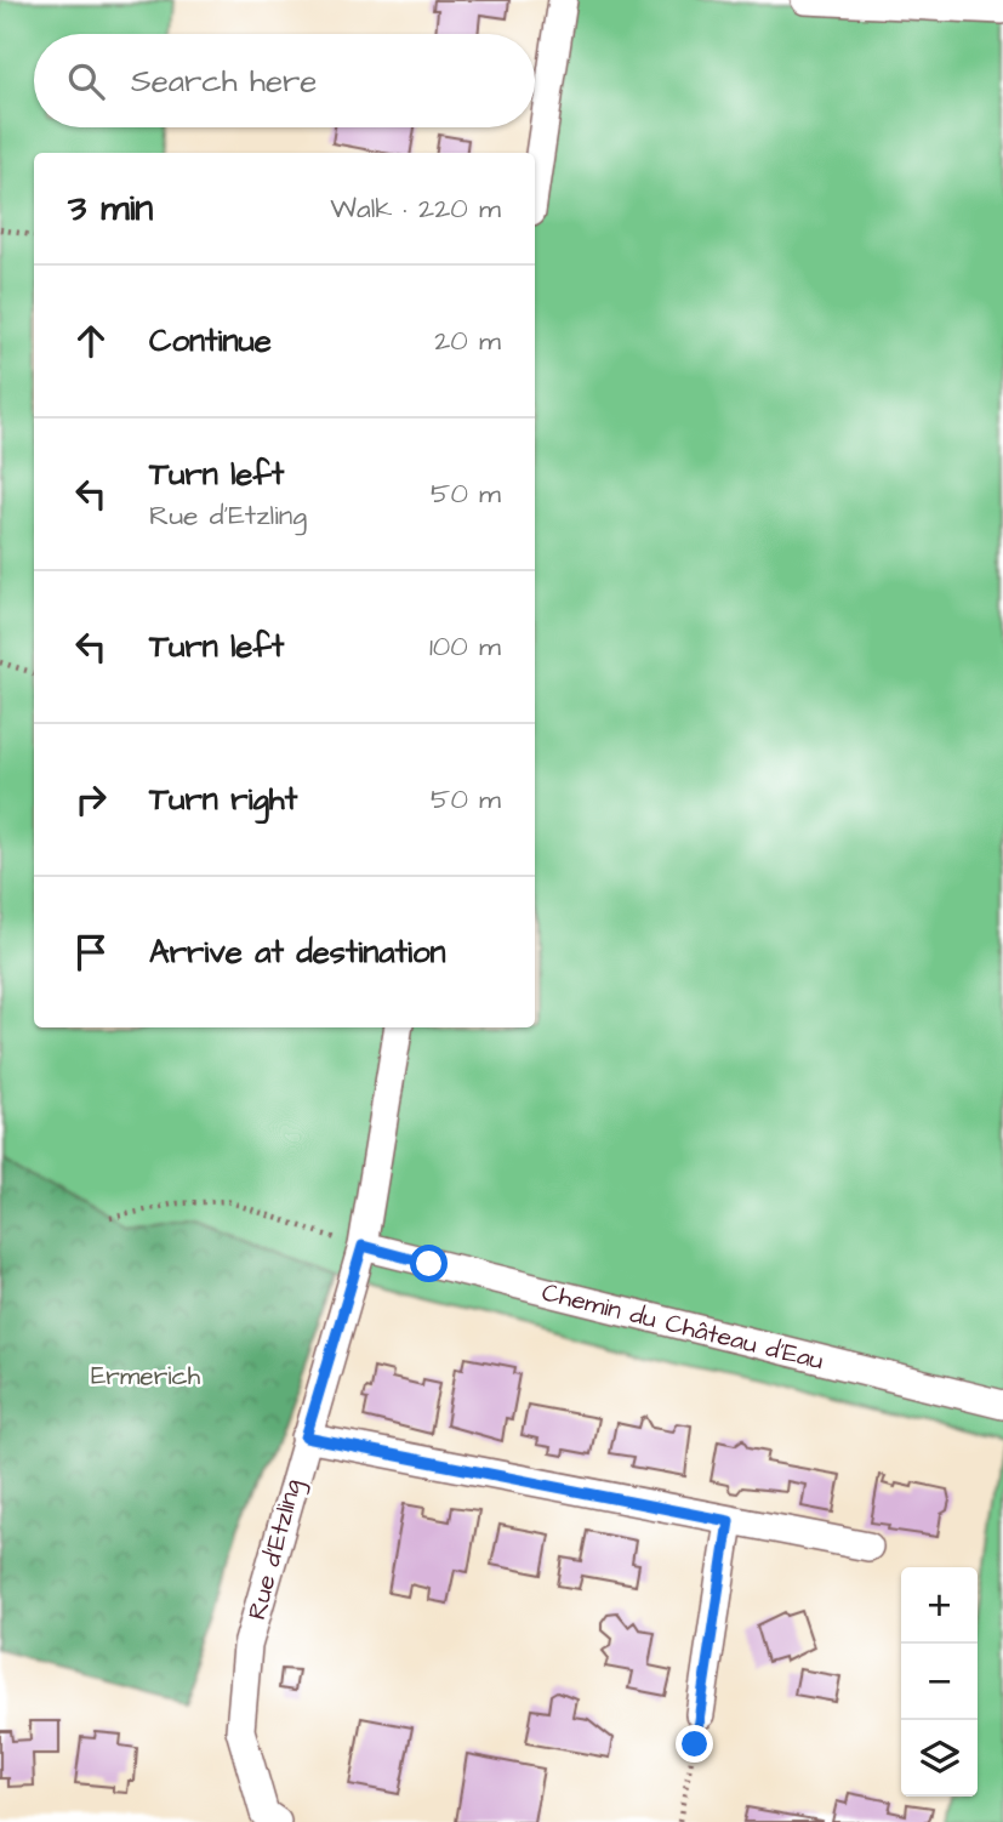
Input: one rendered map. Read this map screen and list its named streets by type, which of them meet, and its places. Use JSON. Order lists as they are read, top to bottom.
{
  "streets": {
    "street": ["Chemin du Château d'Eau", "Rue d'Etzling"]
  },
  "crossings": [
    ["Chemin du Château d'Eau", "Rue d'Etzling"]
  ],
  "parks": ["Ermerich"],
  "page": {
    "search": "Search here",
    "heading": ["3 min", "Walk · 220 m"],
    "list": [
      ["Continue", "20 m"],
      ["Turn left", "Rue d'Etzling", "50 m"],
      ["Turn left", "100 m"],
      ["Turn right", "50 m"],
      "Arrive at destination"
    ],
    "map_buttons": ["+", "−"]
  }
}
